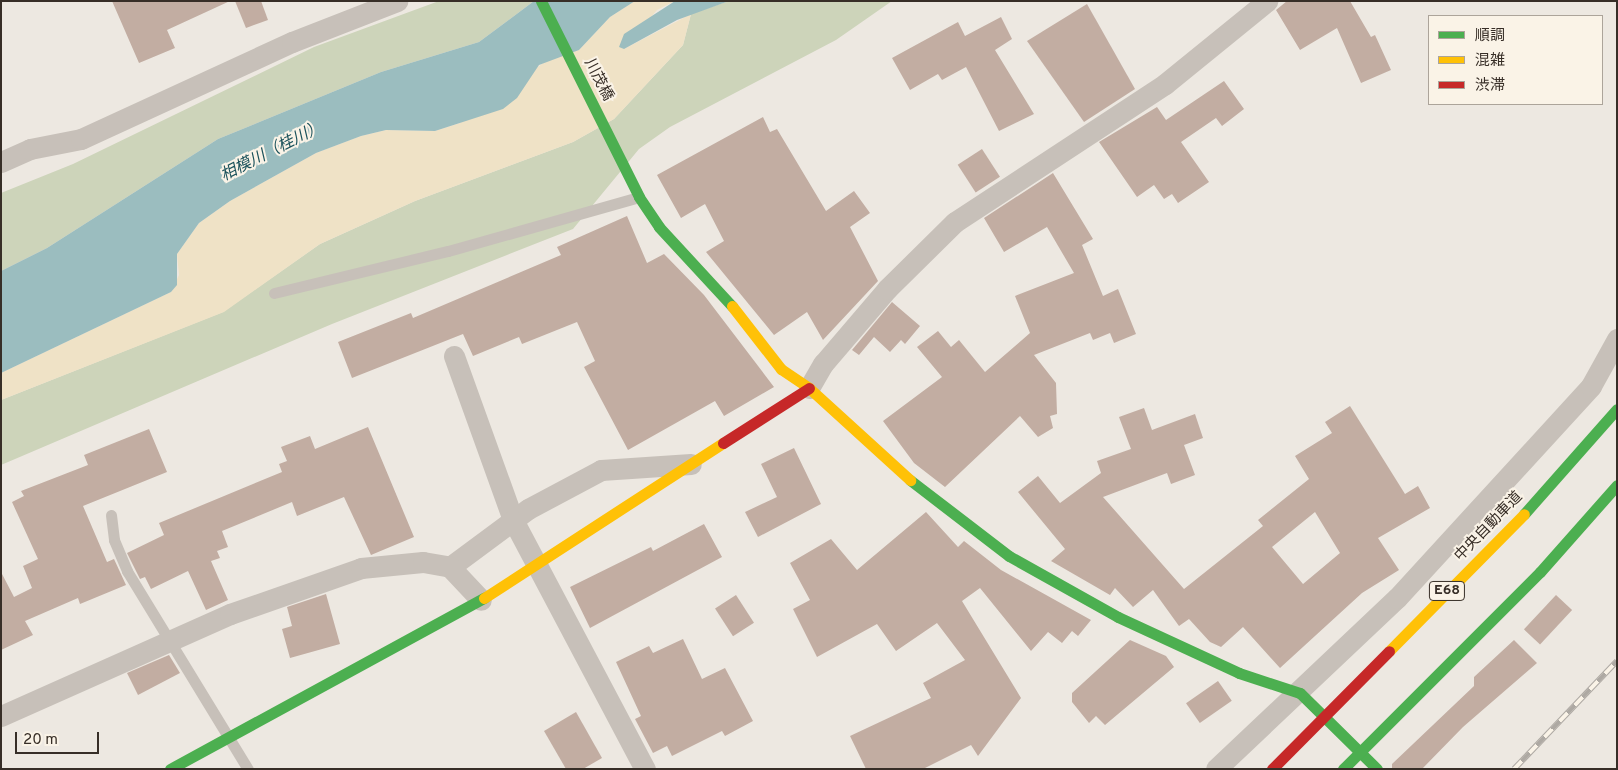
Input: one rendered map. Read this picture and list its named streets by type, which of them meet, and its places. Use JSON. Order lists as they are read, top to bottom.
{
  "streets": {
    "main road": ["川茂橋", "中央自動車道", "E68"]
  },
  "water": ["相模川（桂川）"],
  "legend": ["順調", "混雑", "渋滞"],
  "scale_bar": "20 m"
}
